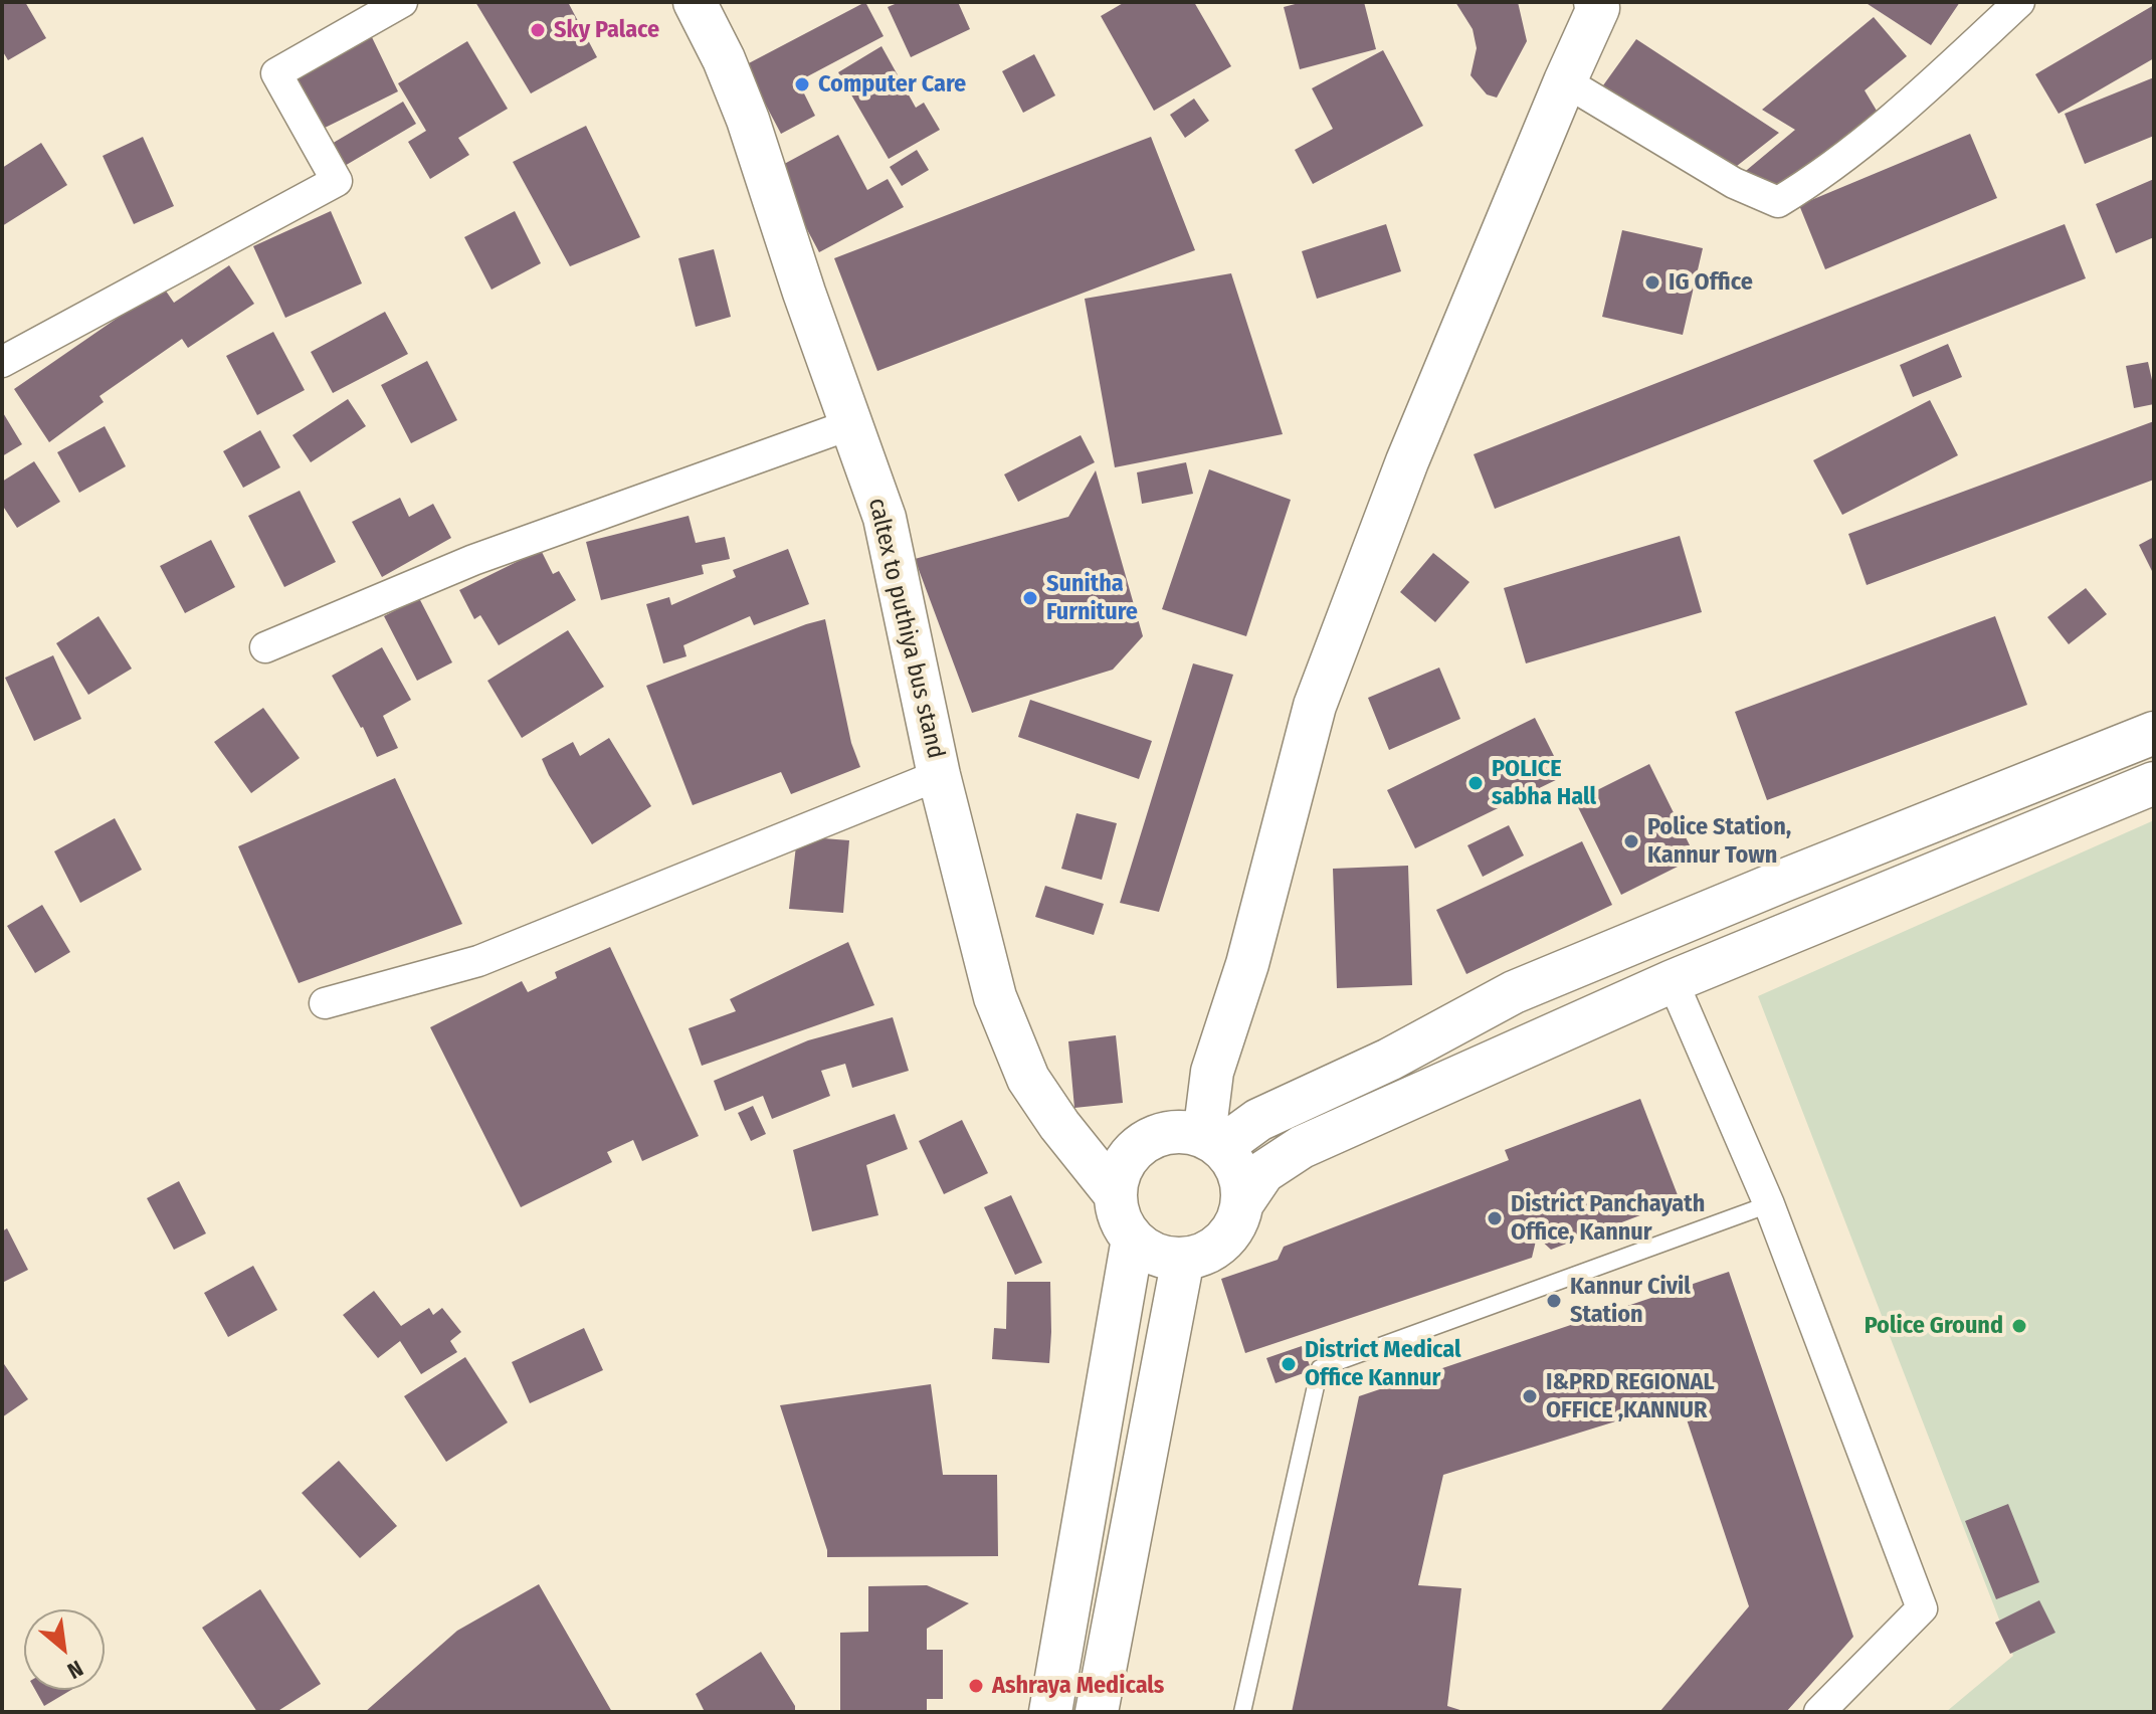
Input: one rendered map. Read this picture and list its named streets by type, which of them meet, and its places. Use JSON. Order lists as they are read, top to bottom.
{
  "streets": {
    "main road": ["caltex to puthiya bus stand"]
  },
  "places": [
    "Sky Palace",
    "Computer Care",
    "IG Office",
    "Sunitha Furniture",
    "POLICE sabha Hall",
    "Police Station, Kannur Town",
    "District Panchayath Office, Kannur",
    "Kannur Civil Station",
    "Police Ground",
    "District Medical Office Kannur",
    "I&PRD REGIONAL OFFICE ,KANNUR",
    "Ashraya Medicals"
  ],
  "north": "bottom right"
}
